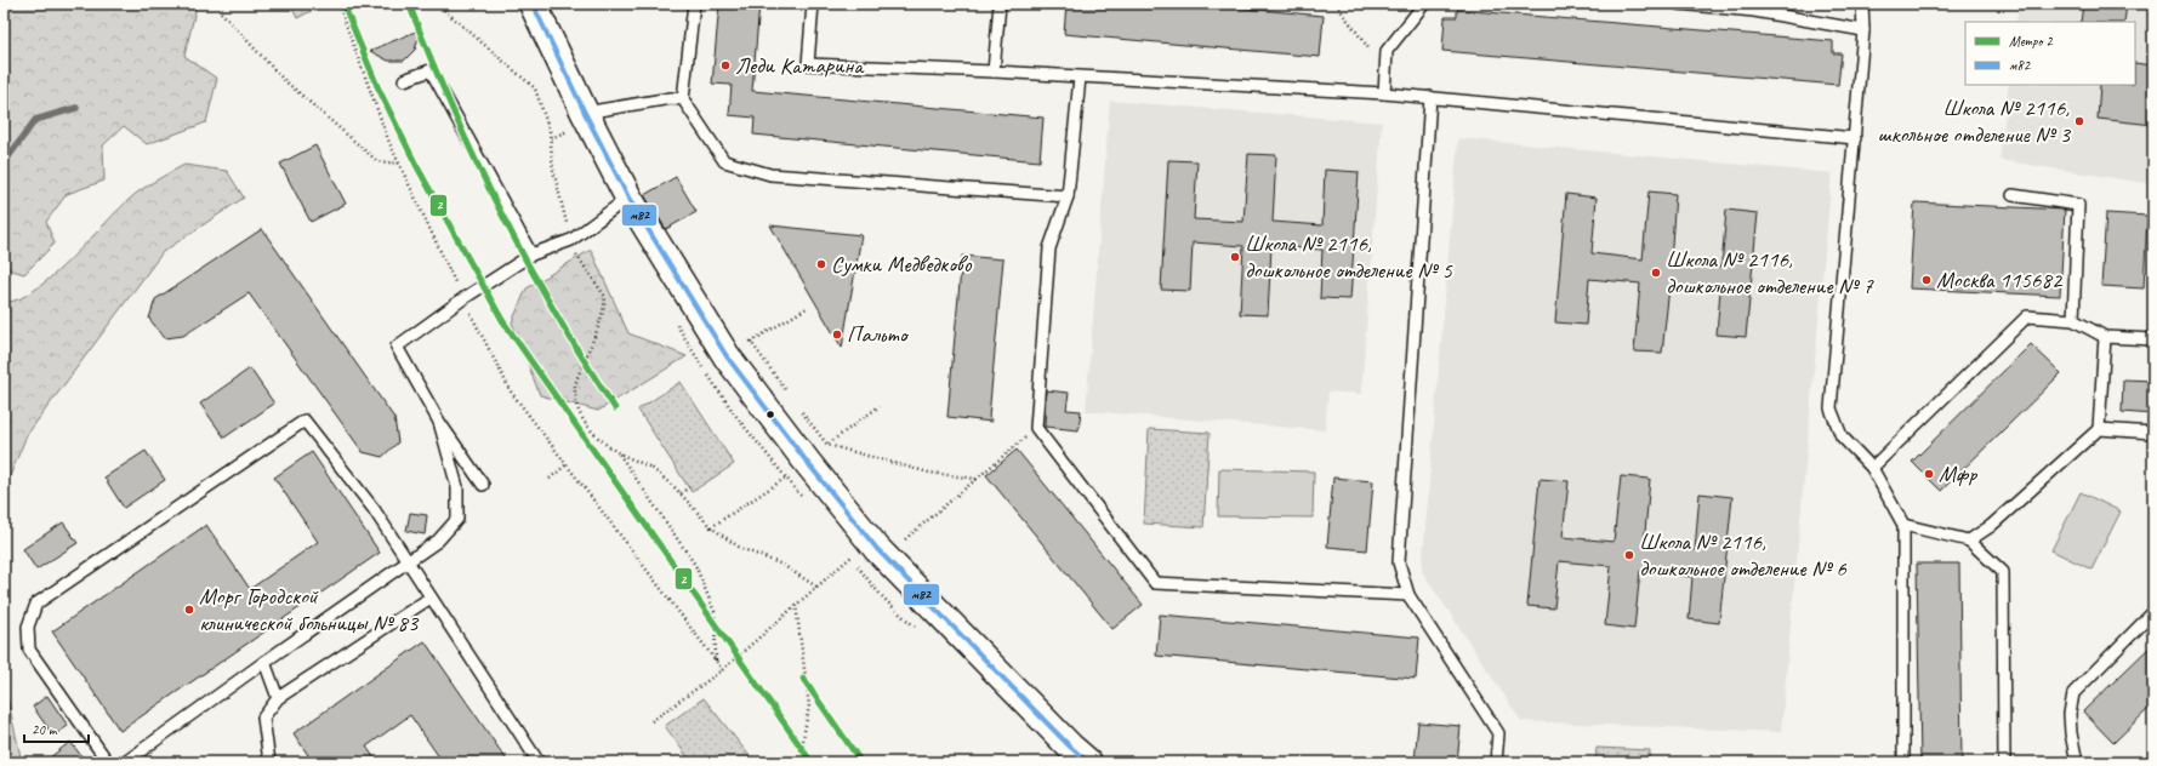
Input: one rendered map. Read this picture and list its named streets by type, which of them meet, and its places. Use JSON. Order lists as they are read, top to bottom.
{
  "places": [
    "Леди Катарина",
    "Школа № 2116, школьное отделение № 3",
    "Школа № 2116, дошкольное отделение № 5",
    "Сумки Медведково",
    "Школа № 2116, дошкольное отделение № 7",
    "Москва 115682",
    "Пальто",
    "Мфр",
    "Школа № 2116, дошкольное отделение № 6",
    "Морг Городской клинической больницы № 83"
  ],
  "lines": ["metro line 2", "transit line м82"],
  "legend": ["Метро 2", "м82"],
  "scale_bar": "20 m"
}
